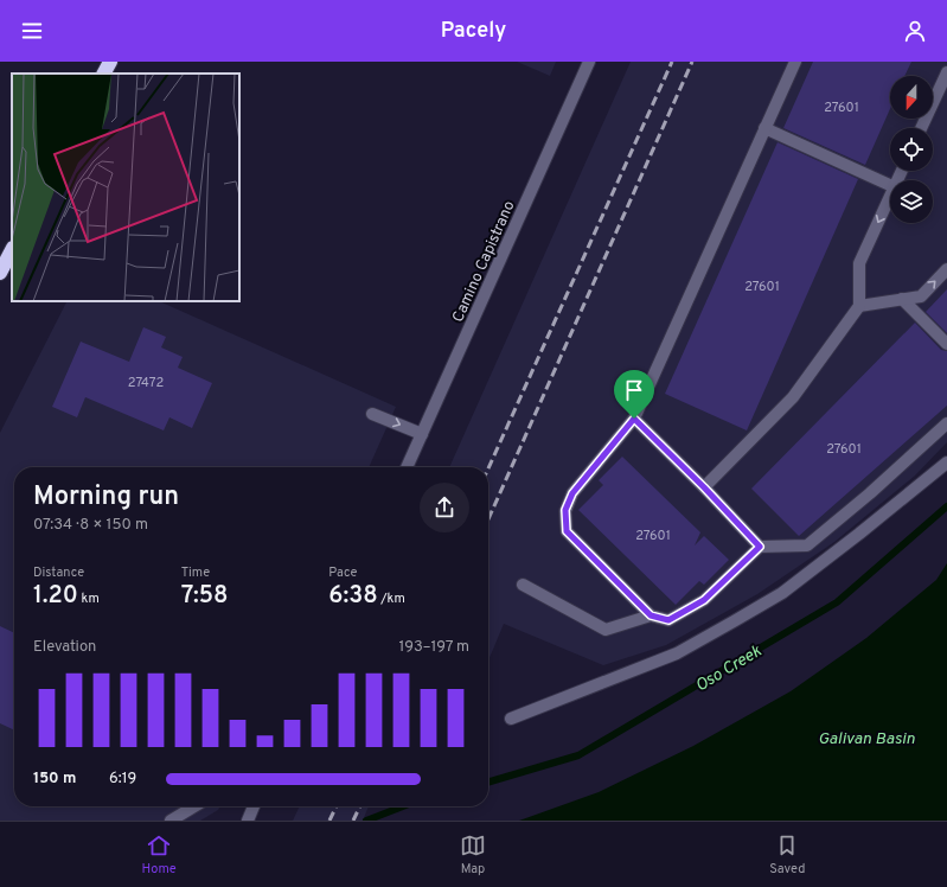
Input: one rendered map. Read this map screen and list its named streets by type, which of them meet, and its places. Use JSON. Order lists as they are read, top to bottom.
{
  "streets": {
    "street": ["Camino Capistrano"]
  },
  "water": ["Oso Creek", "Galivan Basin"],
  "house_numbers": [
    "27601",
    "27601",
    "27472",
    "27601",
    "27601"
  ],
  "north": "bottom",
  "page": {
    "header": "Pacely",
    "heading": ["Morning run", "07:34 · 8 × 150 m"],
    "stats": [
      ["Distance", "1.20 km"],
      ["Time", "7:58"],
      ["Pace", "6:38 /km"]
    ],
    "chart": ["Elevation", "193–197 m"],
    "list": [
      {
        "name": "150 m",
        "note": "6:19"
      }
    ],
    "tabs": ["Home", "Map", "Saved"]
  }
}
